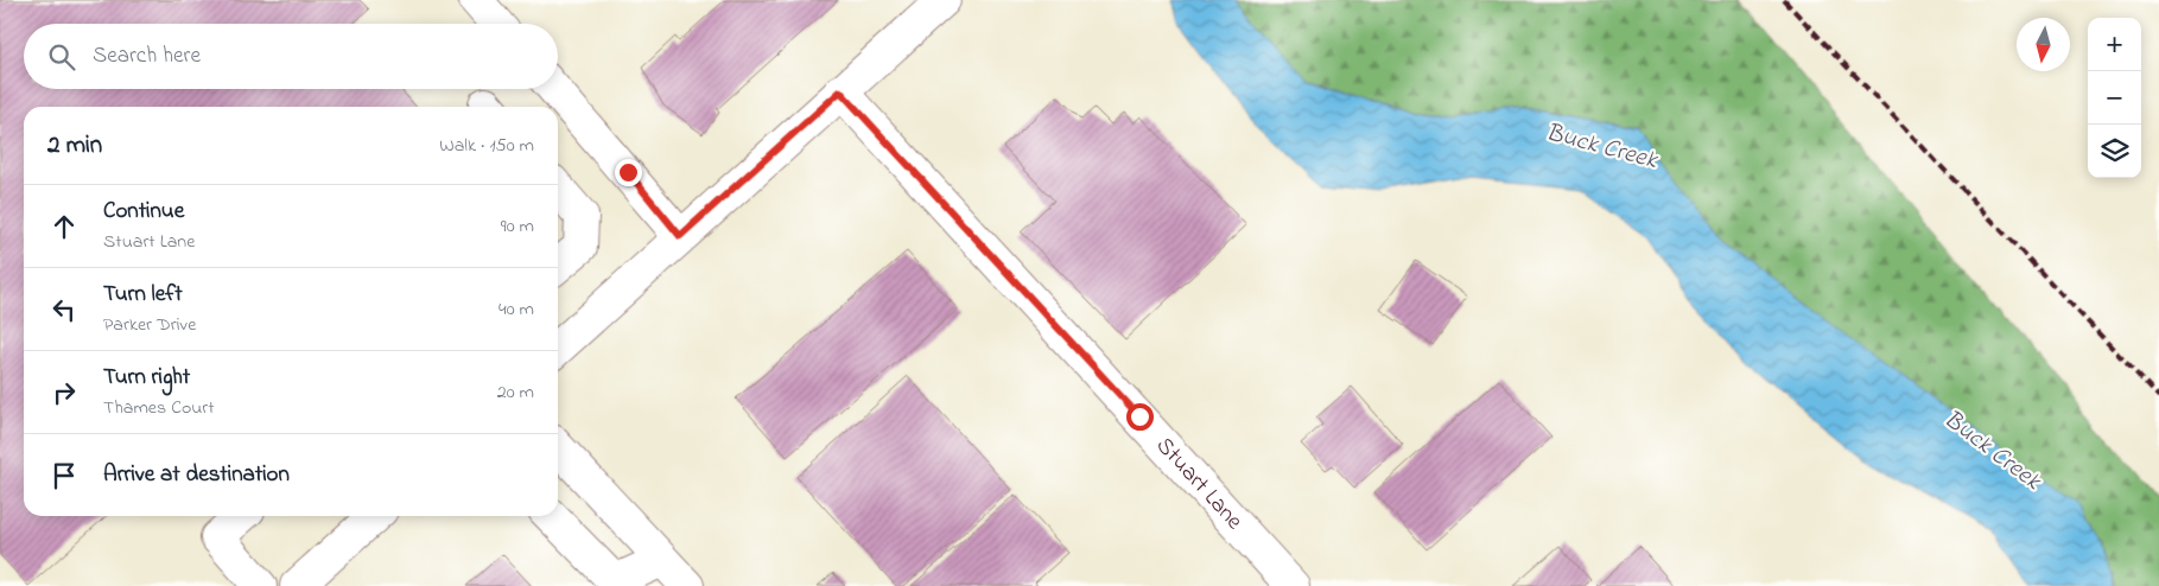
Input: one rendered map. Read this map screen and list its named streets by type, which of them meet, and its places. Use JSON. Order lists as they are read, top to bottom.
{
  "streets": {
    "street": ["Stuart Lane"]
  },
  "water": ["Buck Creek"],
  "north": "bottom",
  "page": {
    "map_buttons": ["+", "−"],
    "search": "Search here",
    "heading": ["2 min", "Walk · 150 m"],
    "list": [
      ["Continue", "Stuart Lane", "90 m"],
      ["Turn left", "Parker Drive", "40 m"],
      ["Turn right", "Thames Court", "20 m"],
      "Arrive at destination"
    ]
  }
}
